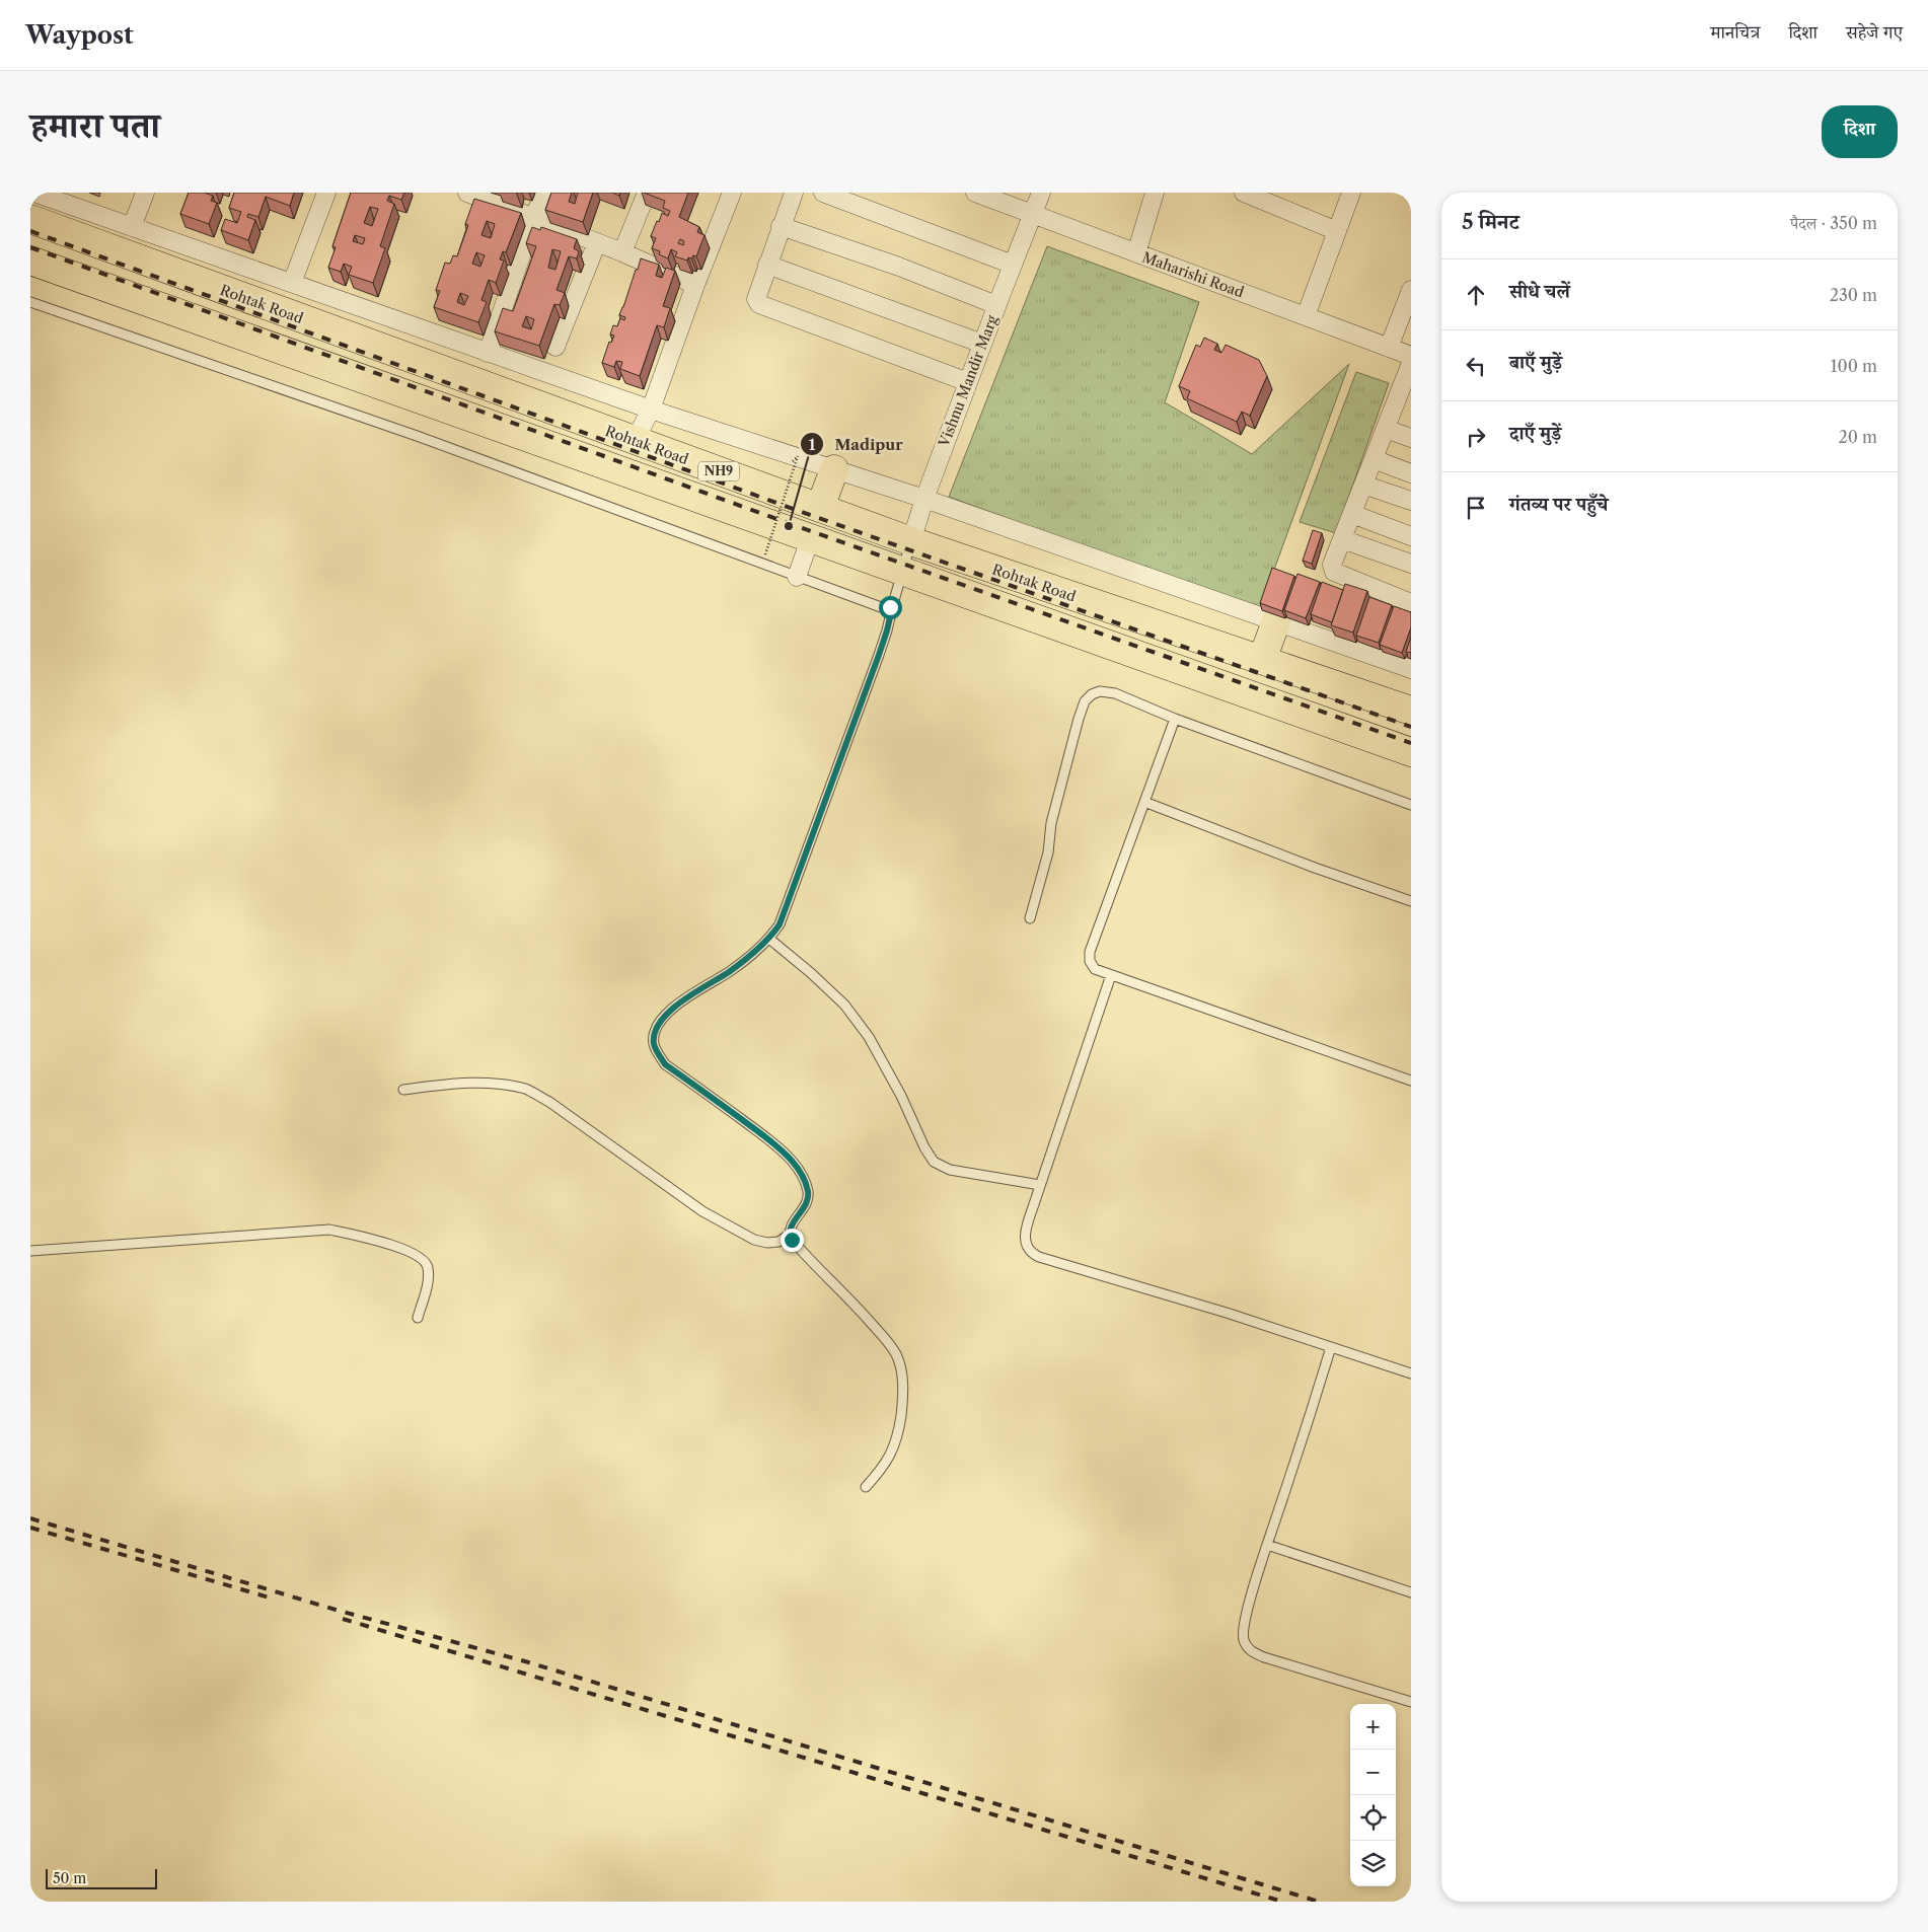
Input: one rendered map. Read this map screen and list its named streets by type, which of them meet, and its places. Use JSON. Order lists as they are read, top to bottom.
{
  "streets": {
    "main road": ["Rohtak Road", "NH9"],
    "street": ["Maharishi Road", "Vishnu Mandir Marg"]
  },
  "crossings": [
    ["Maharishi Road", "Vishnu Mandir Marg"],
    ["Rohtak Road", "Vishnu Mandir Marg"],
    ["Vishnu Mandir Marg", "NH9"]
  ],
  "places": ["Madipur"],
  "scale_bar": "50 m",
  "page": {
    "header": "Waypost",
    "nav": ["मानचित्र", "दिशा", "सहेजे गए"],
    "title": "हमारा पता",
    "buttons": "दिशा",
    "heading": ["5 मिनट", "पैदल · 350 m"],
    "list": [
      ["सीधे चलें", "230 m"],
      ["बाएँ मुड़ें", "100 m"],
      ["दाएँ मुड़ें", "20 m"],
      "गंतव्य पर पहुँचे"
    ],
    "map_buttons": ["+", "−"],
    "scale": "50 m"
  }
}
